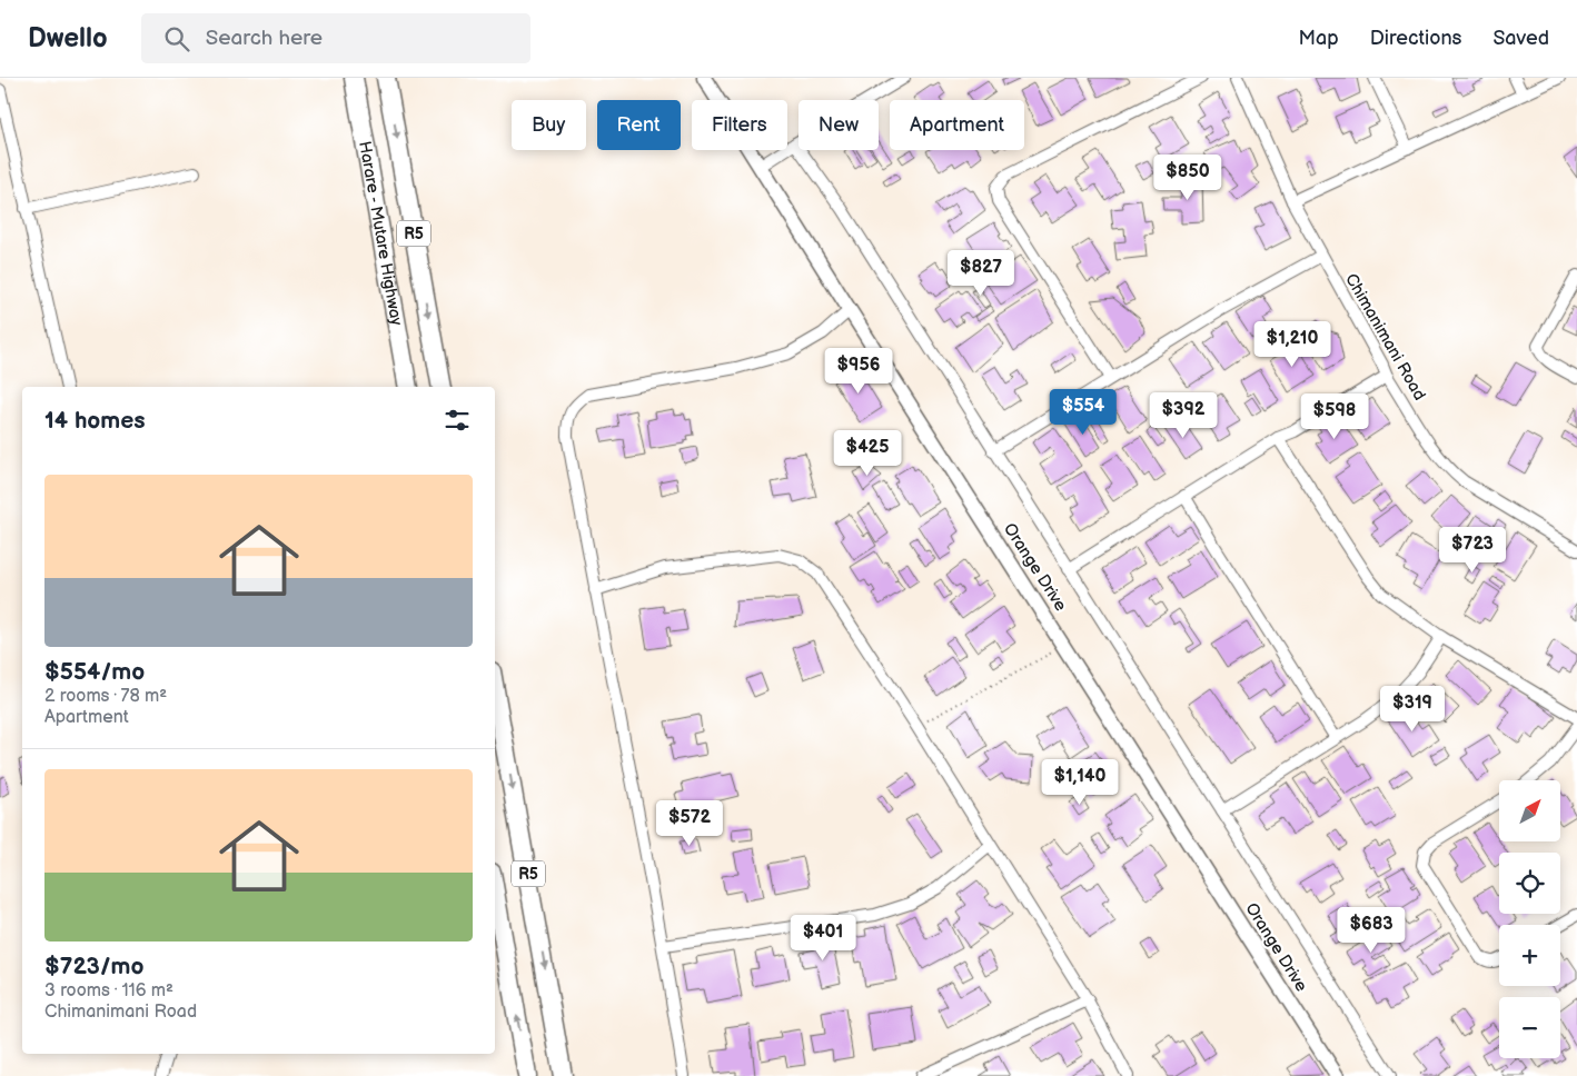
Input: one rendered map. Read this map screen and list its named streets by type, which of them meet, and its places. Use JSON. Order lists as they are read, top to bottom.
{
  "streets": {
    "highway": ["Harare - Mutare Highway", "R5"],
    "street": ["Chimanimani Road", "Orange Drive"]
  },
  "north": "top right",
  "page": {
    "header": "Dwello",
    "search": "Search here",
    "nav": ["Map", "Directions", "Saved"],
    "chip": [
      "Buy",
      "Rent",
      "Filters",
      "New",
      "Apartment"
    ],
    "price": [
      "$850",
      "$827",
      "$1,210",
      "$956",
      "$554",
      "$392",
      "$598",
      "$425",
      "$723",
      "$319",
      "$1,140",
      "$572",
      "$683",
      "$401"
    ],
    "heading": "14 homes",
    "list": [
      {
        "name": "$554/mo",
        "note": "2 rooms · 78 m² · Apartment"
      },
      {
        "name": "$723/mo",
        "note": "3 rooms · 116 m² · Chimanimani Road"
      }
    ],
    "map_buttons": ["+", "−"]
  }
}
